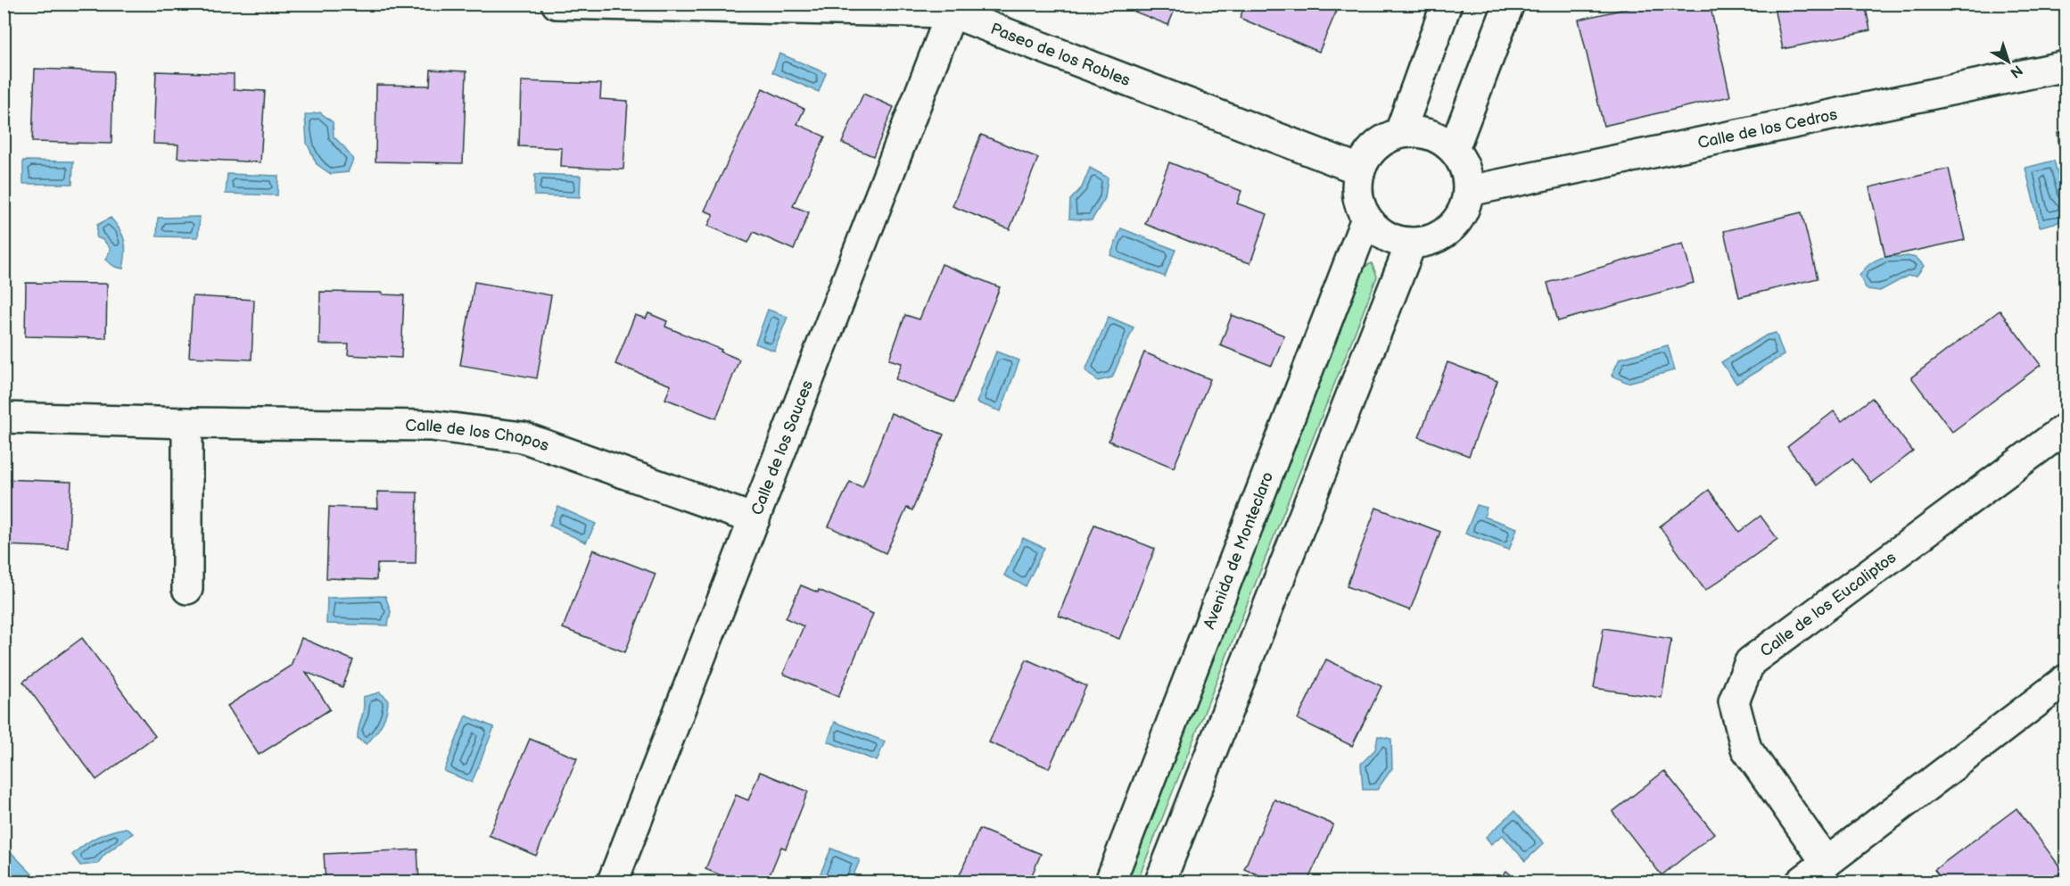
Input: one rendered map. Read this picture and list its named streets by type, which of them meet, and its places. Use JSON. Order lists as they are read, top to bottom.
{
  "streets": {
    "street": [
      "Paseo de los Robles",
      "Calle de los Cedros",
      "Calle de los Chopos",
      "Calle de los Sauces",
      "Avenida de Monteclaro",
      "Calle de los Eucaliptos"
    ]
  },
  "crossings": [
    ["Paseo de los Robles", "Calle de los Cedros"],
    ["Paseo de los Robles", "Calle de los Sauces"],
    ["Paseo de los Robles", "Avenida de Monteclaro"],
    ["Calle de los Cedros", "Avenida de Monteclaro"],
    ["Calle de los Chopos", "Calle de los Sauces"]
  ],
  "north": "bottom right"
}
